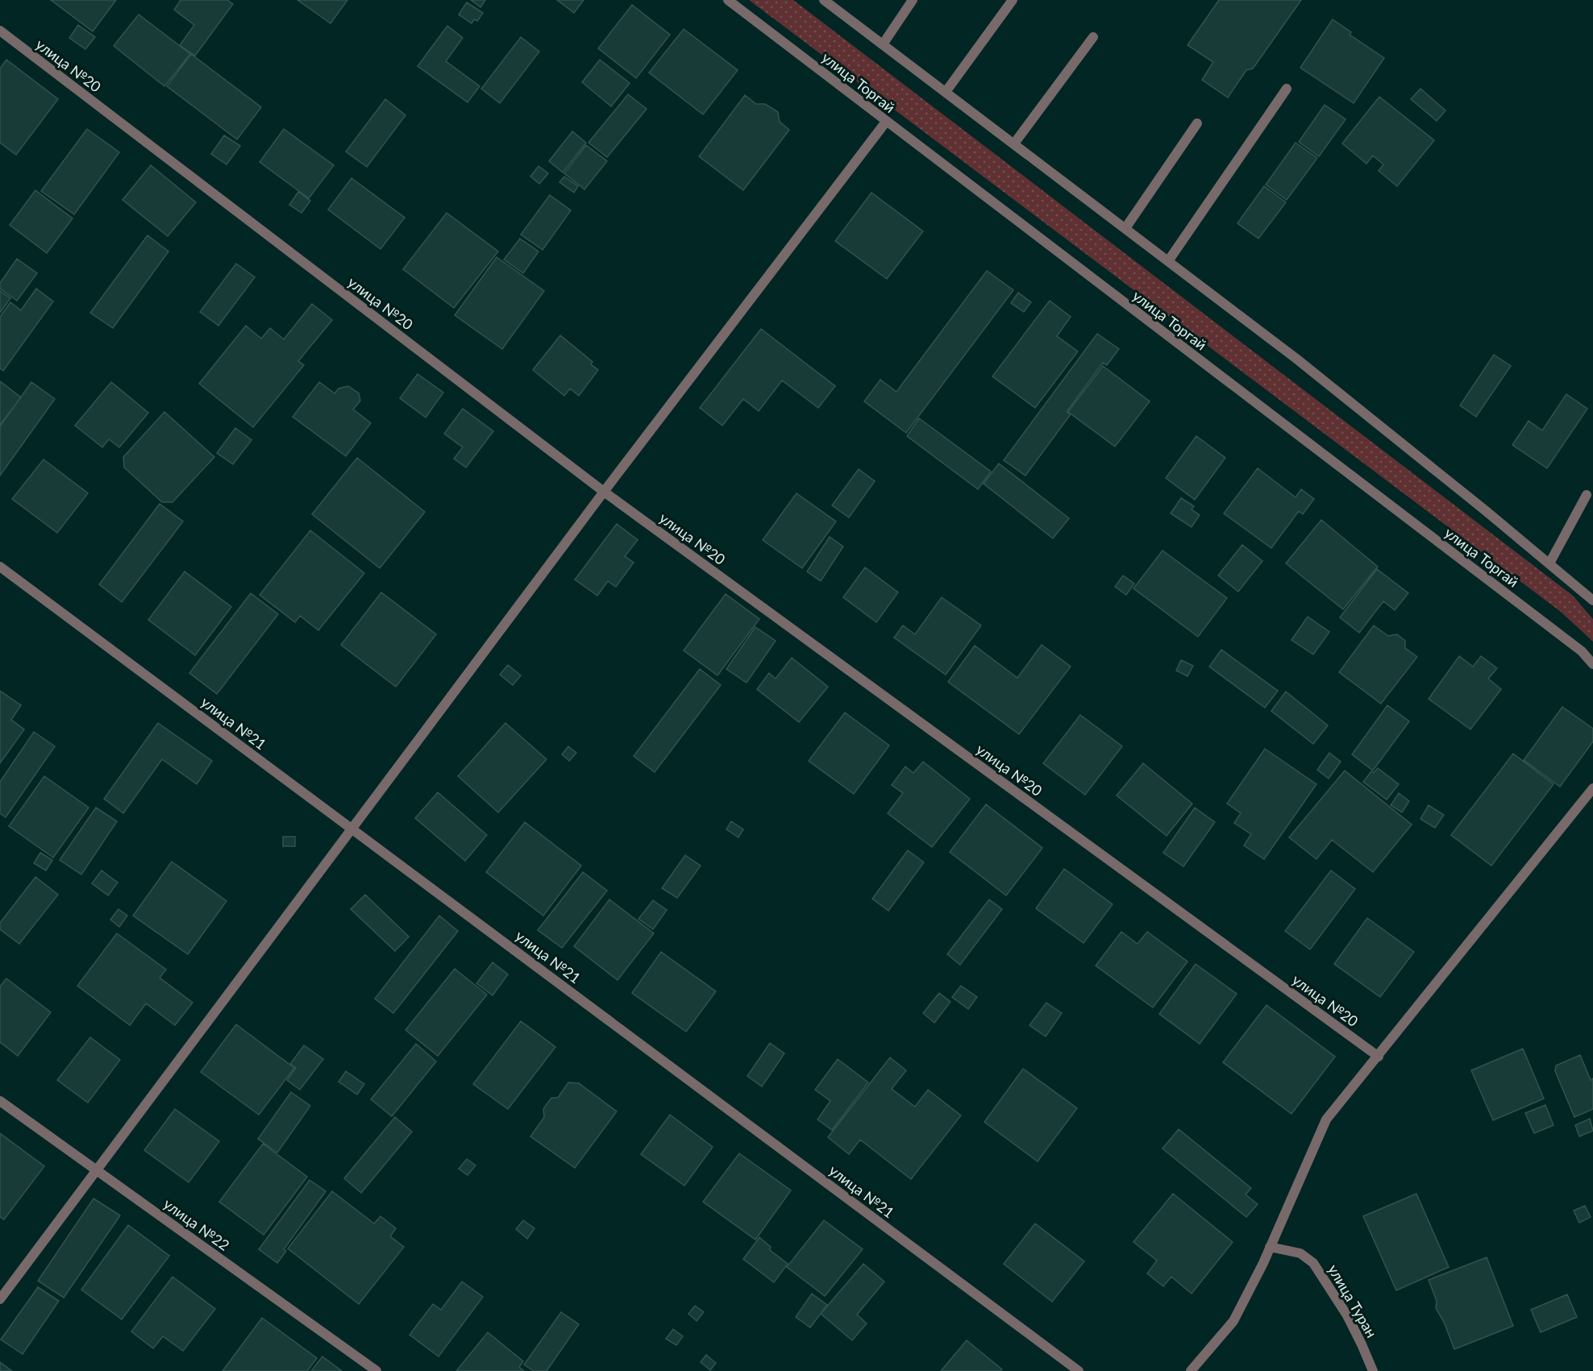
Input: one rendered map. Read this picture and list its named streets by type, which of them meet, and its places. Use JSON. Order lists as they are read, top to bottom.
{
  "streets": {
    "street": [
      "улица №20",
      "улица Торгай",
      "улица №21",
      "улица №22",
      "улица Туран"
    ]
  }
}
